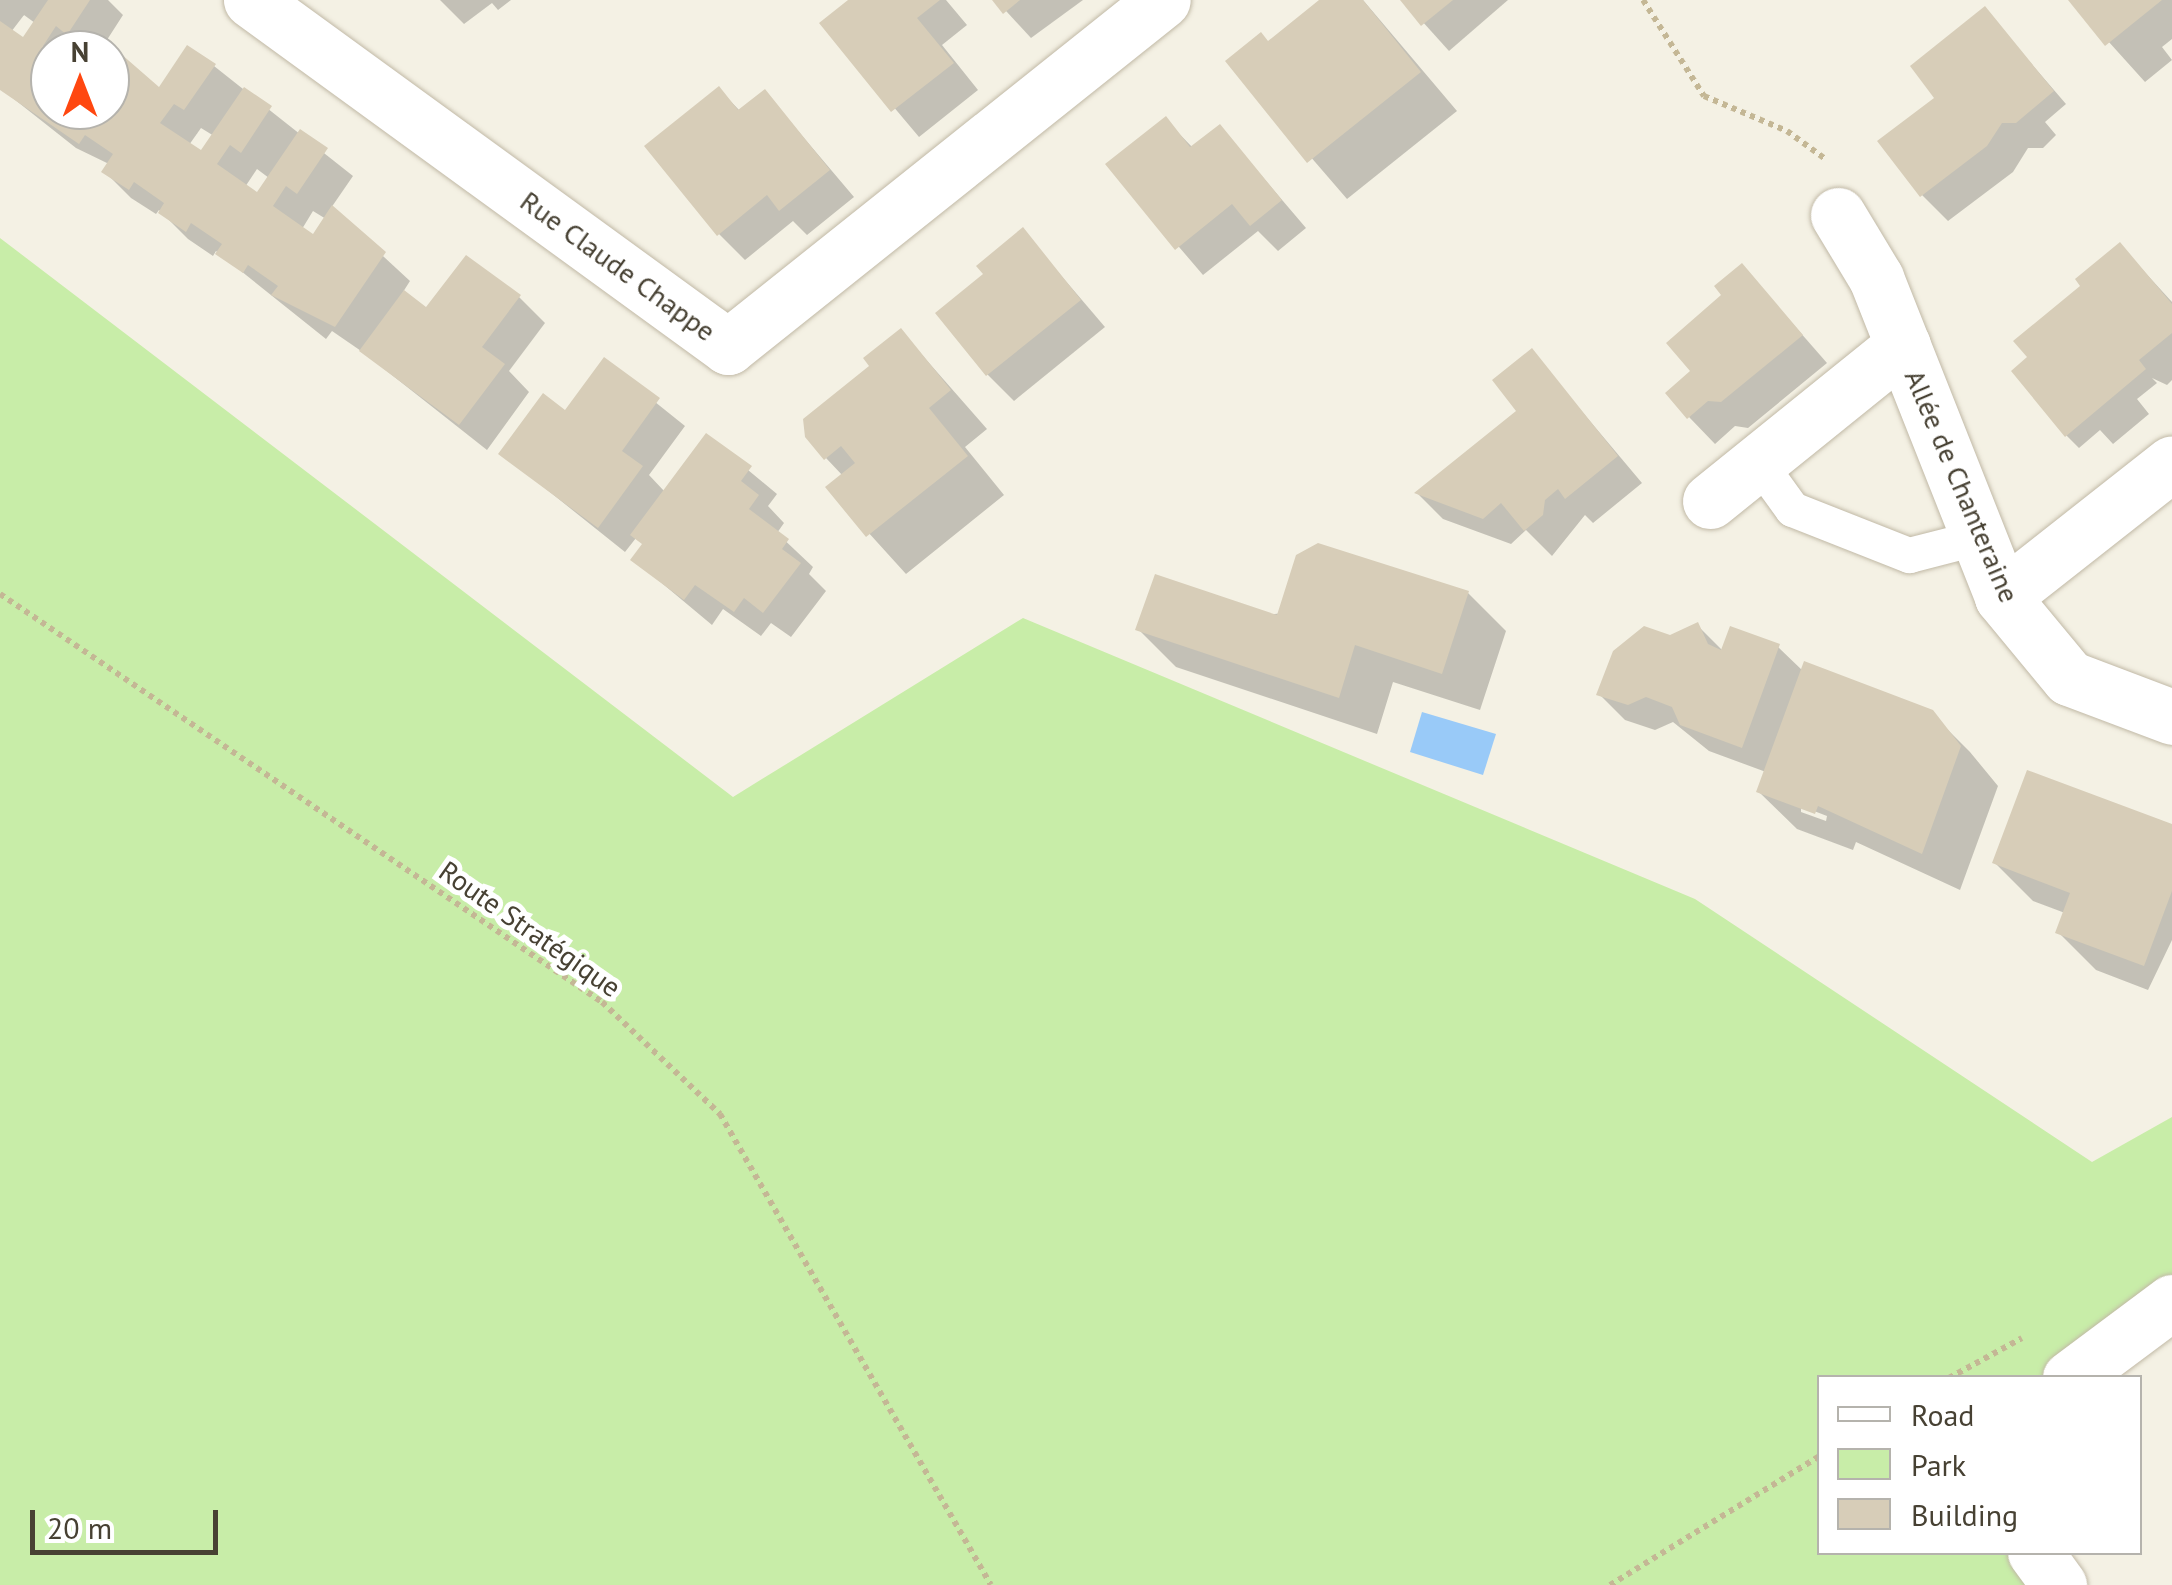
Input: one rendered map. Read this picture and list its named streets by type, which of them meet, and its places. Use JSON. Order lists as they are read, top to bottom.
{
  "streets": {
    "street": ["Rue Claude Chappe", "Allée de Chanteraine"],
    "path": ["Route Stratégique"]
  },
  "legend": ["Road", "Park", "Building"],
  "scale_bar": "20 m",
  "north": "top"
}
